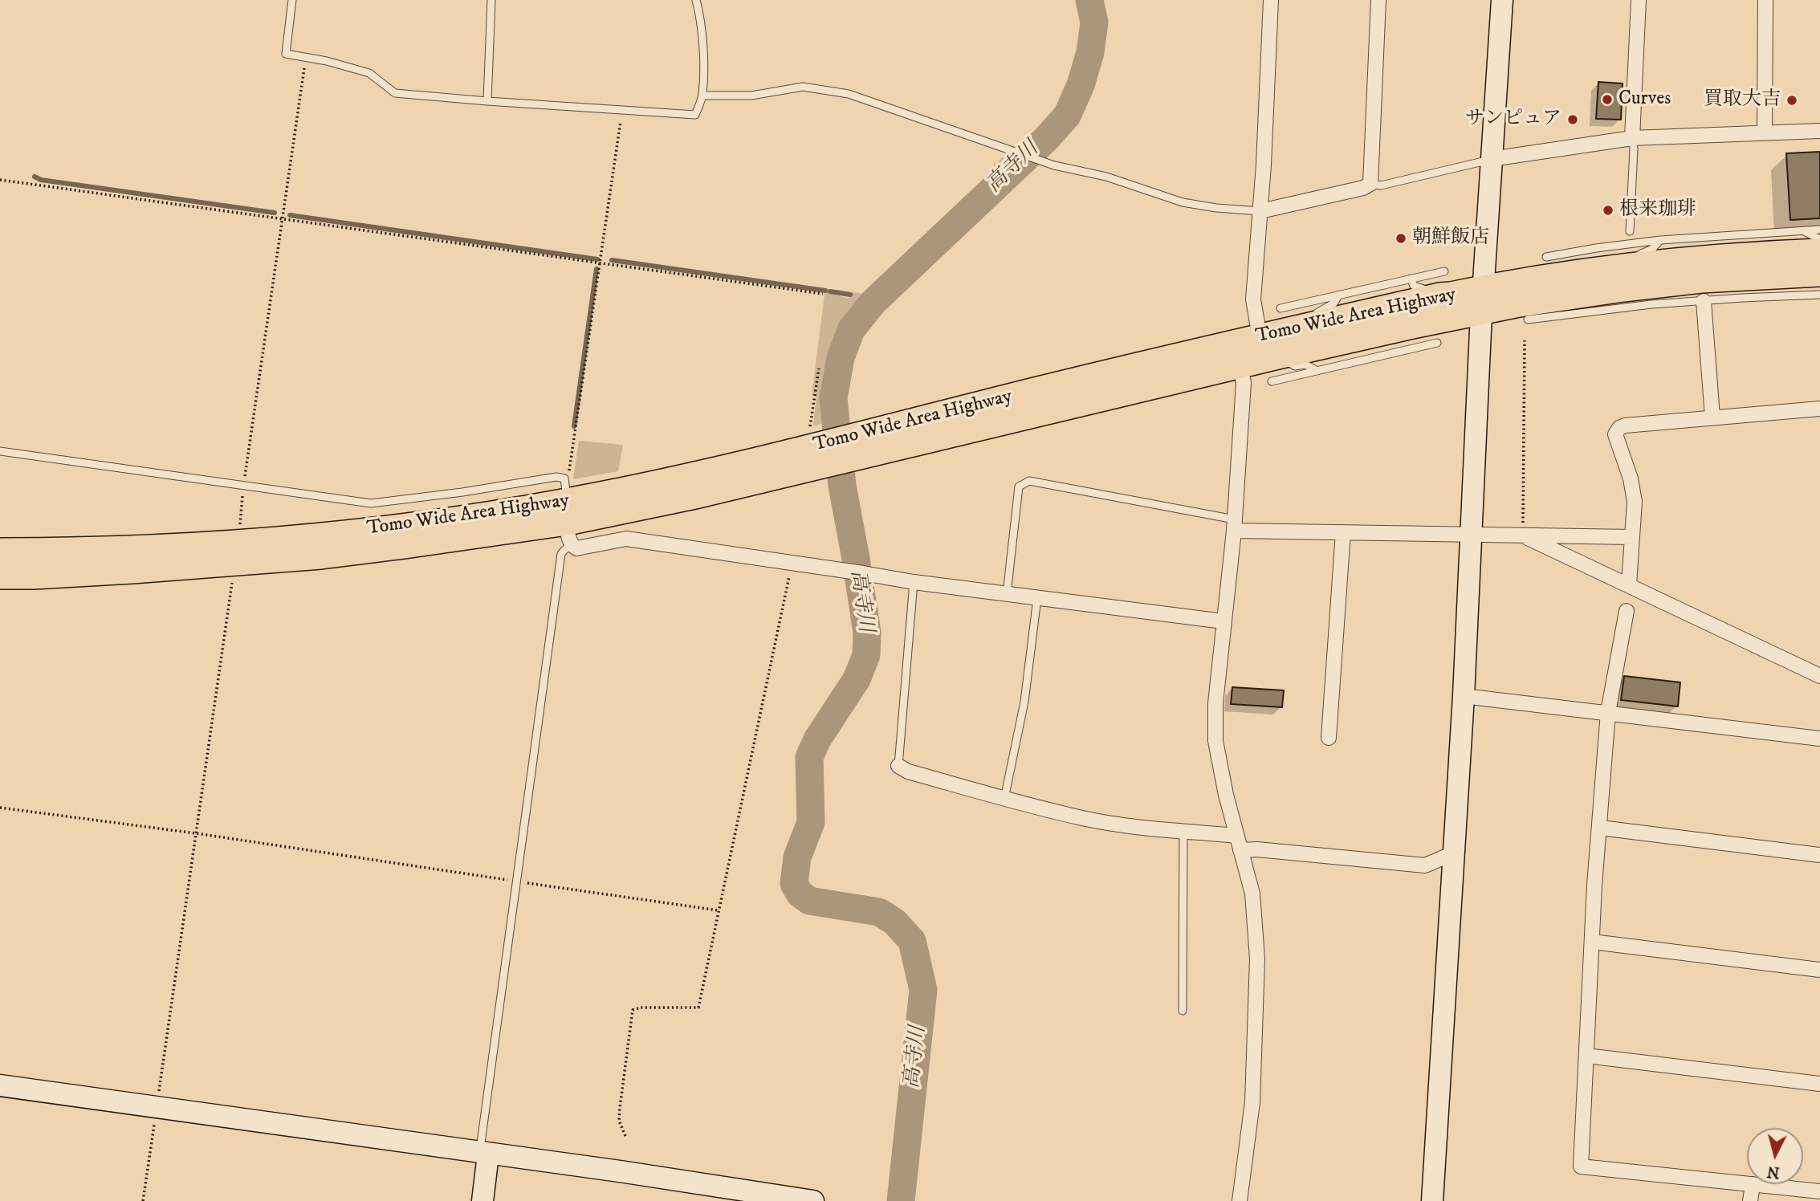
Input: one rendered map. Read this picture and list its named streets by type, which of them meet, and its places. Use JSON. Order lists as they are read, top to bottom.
{
  "streets": {
    "highway": ["Tomo Wide Area Highway"]
  },
  "water": ["高寺川"],
  "places": [
    "Curves",
    "買取大吉",
    "サンピュア",
    "根来珈琲",
    "朝鮮飯店"
  ],
  "north": "bottom"
}
